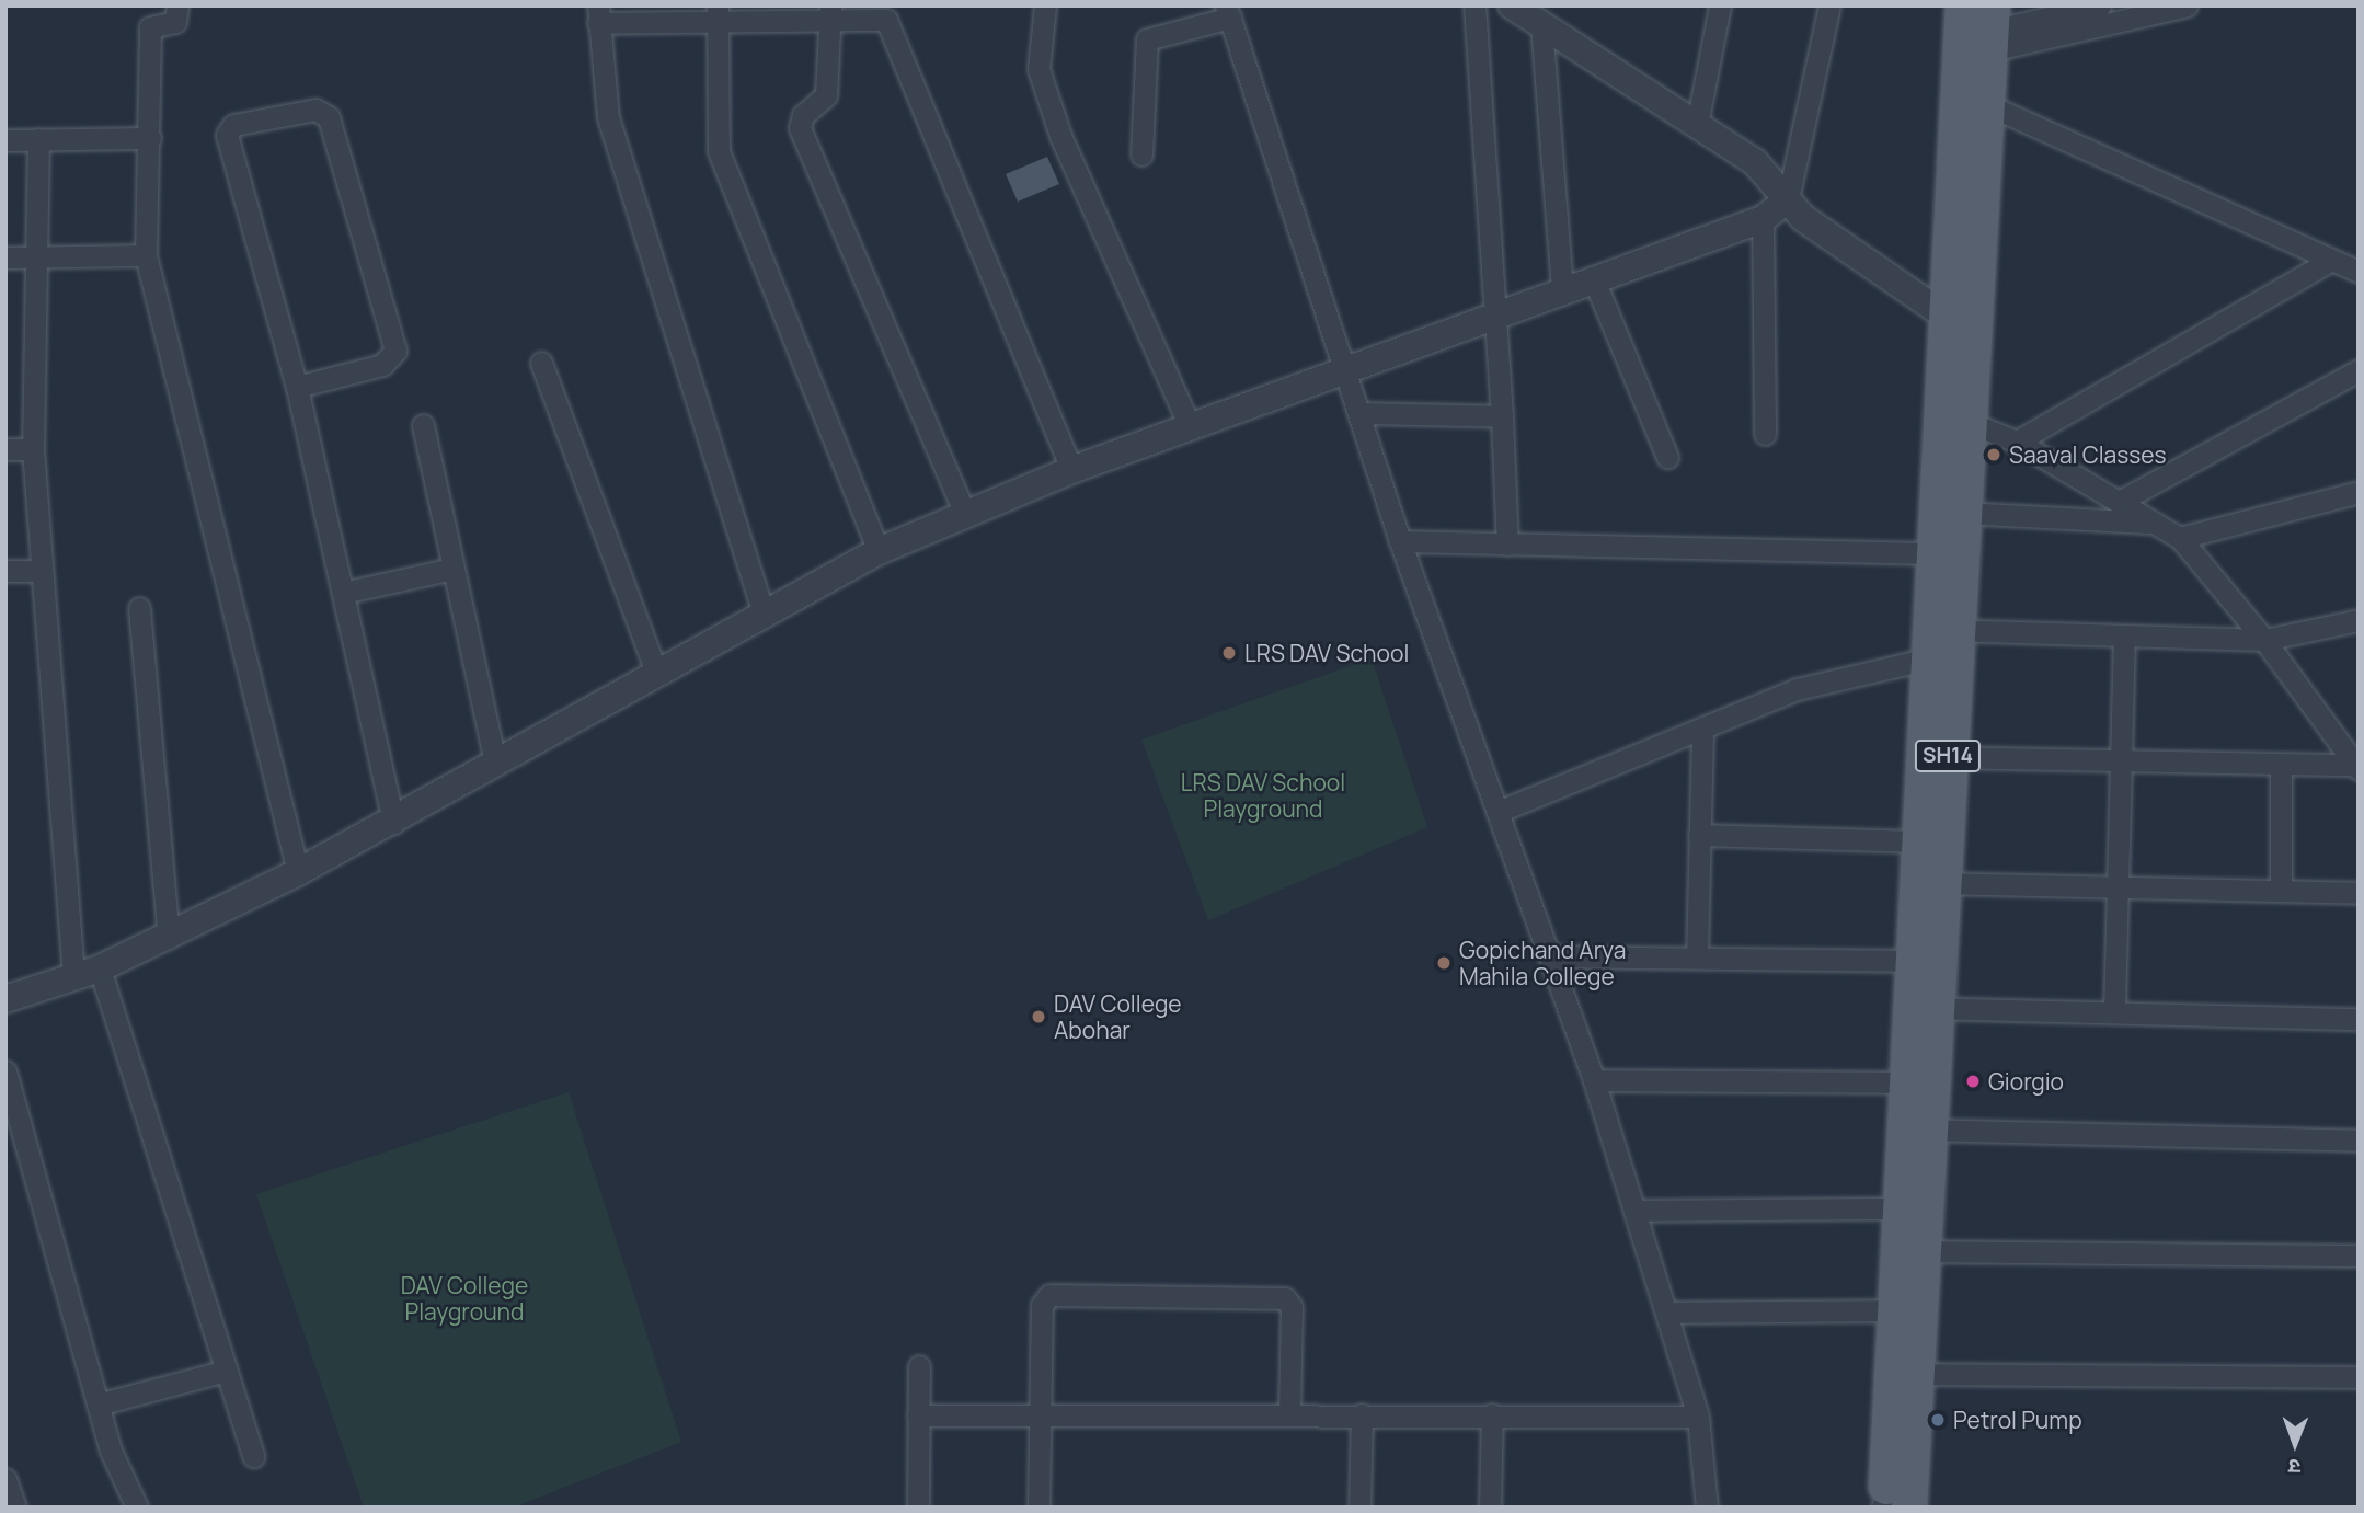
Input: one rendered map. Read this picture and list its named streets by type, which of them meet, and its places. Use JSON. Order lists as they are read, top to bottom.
{
  "streets": {
    "main road": ["SH14"]
  },
  "parks": ["LRS DAV School Playground", "DAV College Playground"],
  "places": [
    "Saaval Classes",
    "LRS DAV School",
    "Gopichand Arya Mahila College",
    "DAV College Abohar",
    "Giorgio",
    "Petrol Pump"
  ],
  "north": "bottom"
}
